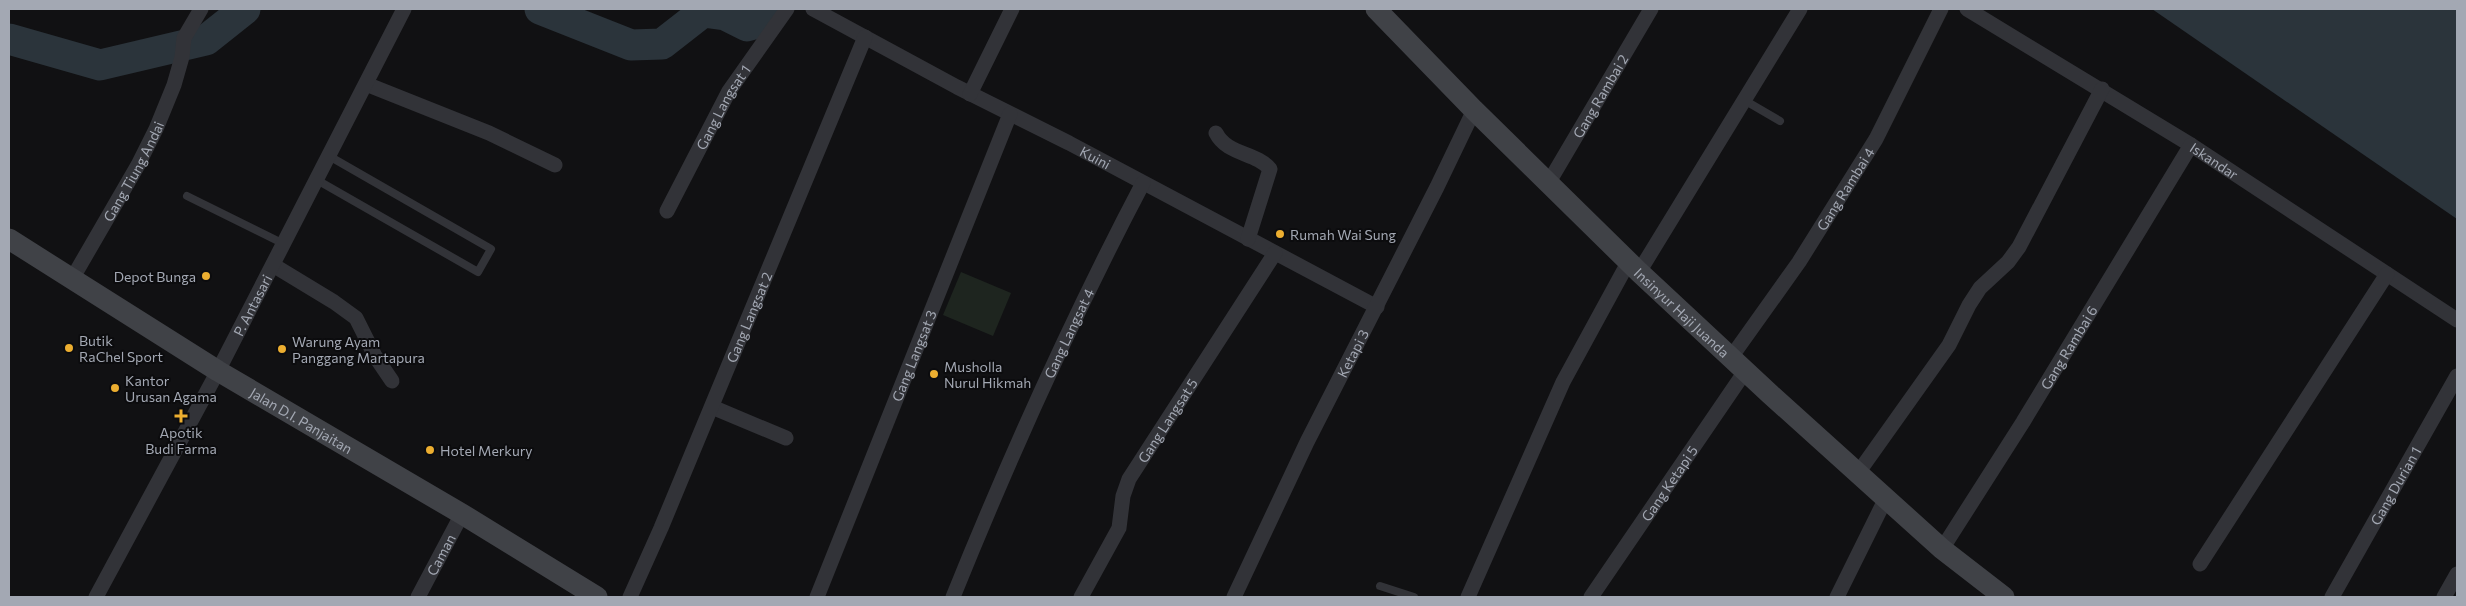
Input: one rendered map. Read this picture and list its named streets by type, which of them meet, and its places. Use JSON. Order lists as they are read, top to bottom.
{
  "streets": {
    "street": [
      "Gang Rambai 2",
      "Gang Langsat 1",
      "Kuini",
      "Iskandar",
      "Gang Tiung Andai",
      "Gang Rambai 4",
      "P. Antasari",
      "Insinyur Haji Juanda",
      "Gang Langsat 2",
      "Gang Langsat 4",
      "Gang Rambai 6",
      "Ketapi 3",
      "Gang Langsat 3",
      "Jalan D.I. Panjaitan",
      "Gang Langsat 5",
      "Gang Ketapi 5",
      "Gang Durian 1",
      "Caman"
    ]
  },
  "crossings": [
    ["Gang Rambai 2", "Insinyur Haji Juanda"],
    ["Kuini", "Gang Langsat 2"],
    ["Kuini", "Gang Langsat 4"],
    ["Kuini", "Ketapi 3"],
    ["Kuini", "Gang Langsat 3"],
    ["Kuini", "Gang Langsat 5"],
    ["Iskandar", "Gang Rambai 6"],
    ["Gang Tiung Andai", "Jalan D.I. Panjaitan"],
    ["Gang Rambai 4", "Insinyur Haji Juanda"],
    ["Gang Rambai 4", "Gang Ketapi 5"],
    ["P. Antasari", "Jalan D.I. Panjaitan"],
    ["Insinyur Haji Juanda", "Gang Rambai 6"],
    ["Insinyur Haji Juanda", "Ketapi 3"],
    ["Insinyur Haji Juanda", "Gang Ketapi 5"],
    ["Jalan D.I. Panjaitan", "Caman"]
  ],
  "places": {
    "other": [
      "Rumah Wai Sung",
      "Depot Bunga",
      "Butik RaChel Sport",
      "Warung Ayam Panggang Martapura",
      "Musholla Nurul Hikmah",
      "Kantor Urusan Agama",
      "Hotel Merkury"
    ],
    "health": ["Apotik Budi Farma"]
  }
}
